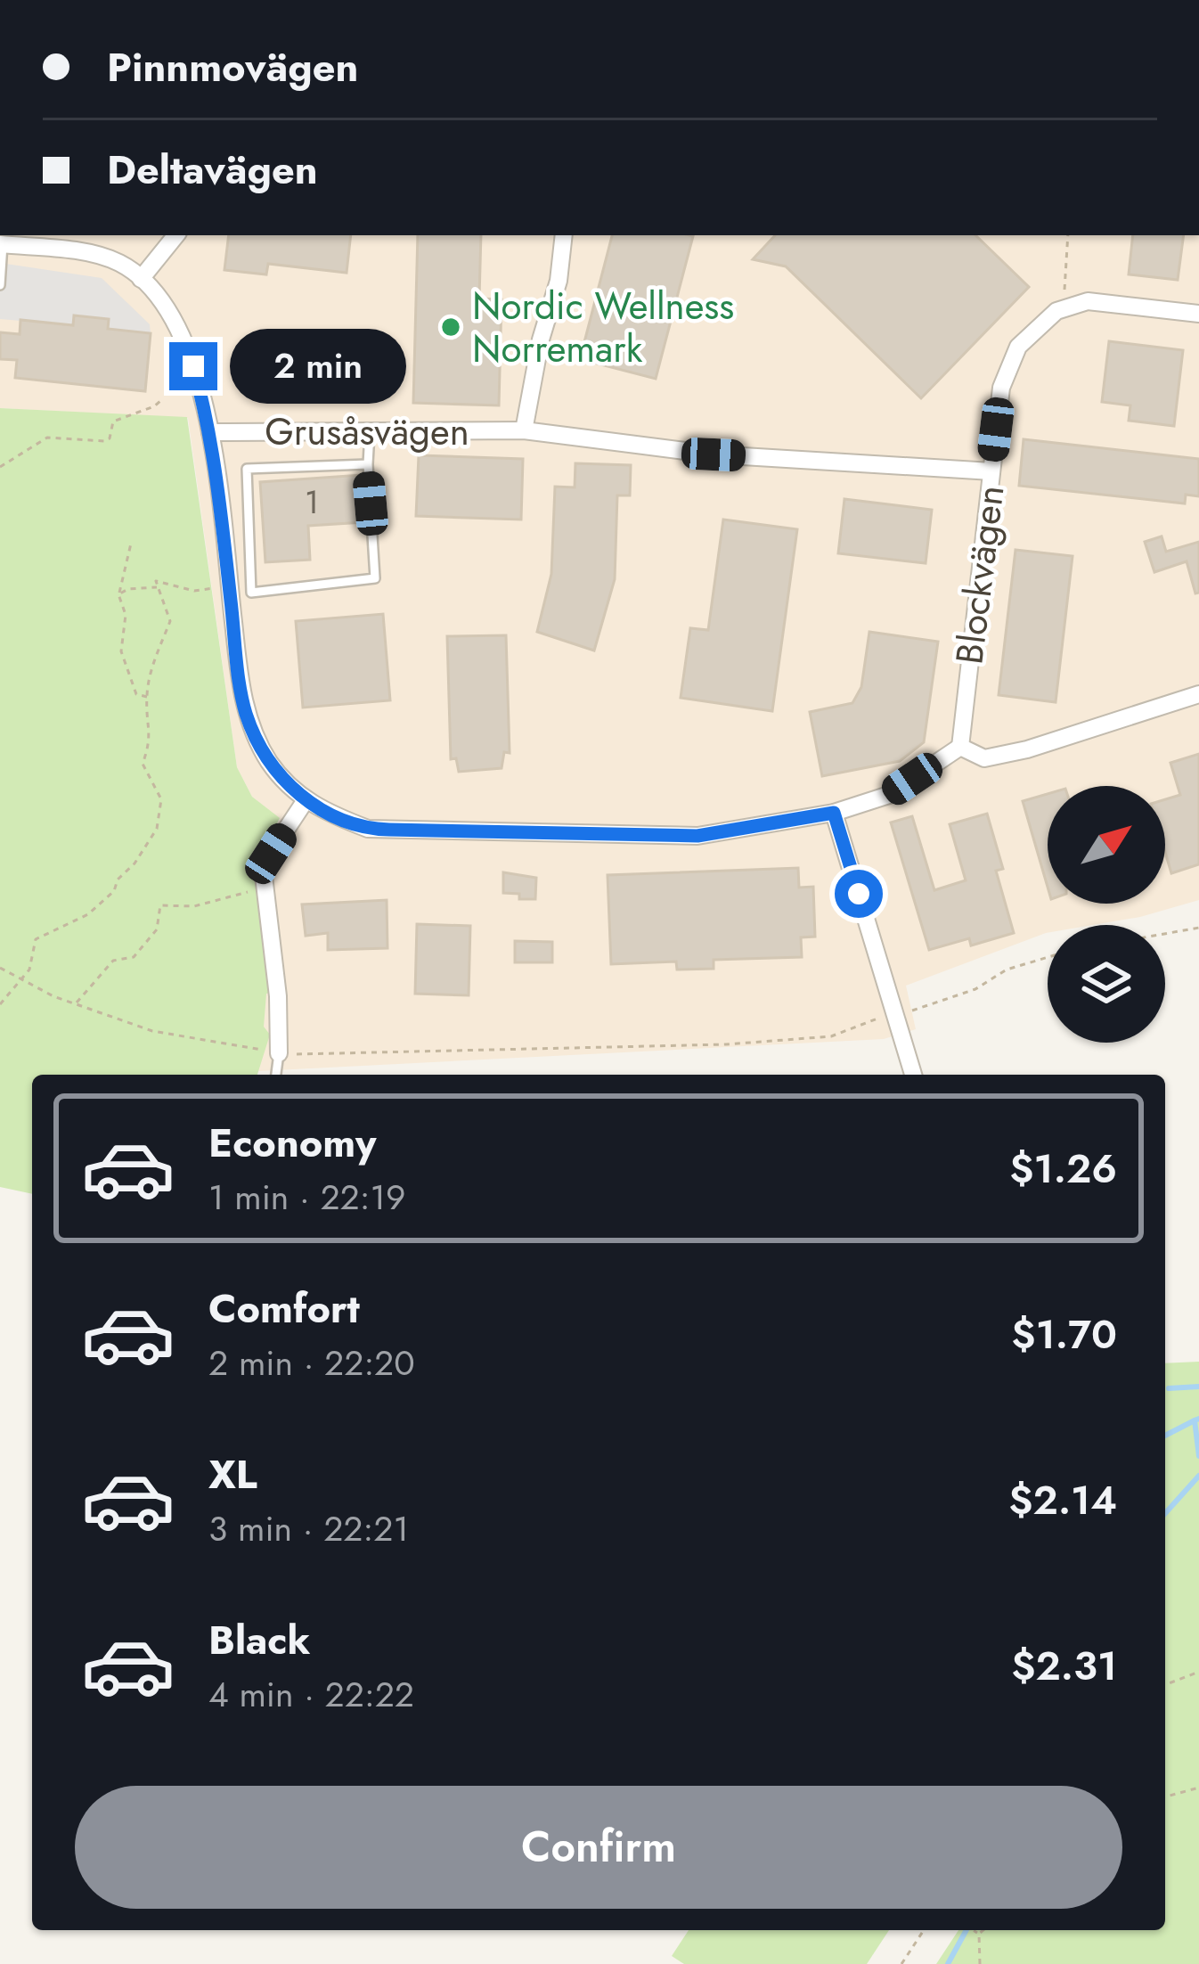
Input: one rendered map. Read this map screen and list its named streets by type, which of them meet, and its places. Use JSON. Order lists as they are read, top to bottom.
{
  "streets": {
    "street": ["Grusåsvägen", "Blockvägen"]
  },
  "crossings": [
    ["Grusåsvägen", "Blockvägen"]
  ],
  "places": ["Nordic Wellness Norremark"],
  "house_numbers": ["1"],
  "north": "top right",
  "page": {
    "banner": ["Pinnmovägen", "Deltavägen"],
    "bubble": "2 min",
    "list": [
      {
        "name": "Economy",
        "note": "1 min · 22:19",
        "value": "$1.26"
      },
      {
        "name": "Comfort",
        "note": "2 min · 22:20",
        "value": "$1.70"
      },
      {
        "name": "XL",
        "note": "3 min · 22:21",
        "value": "$2.14"
      },
      {
        "name": "Black",
        "note": "4 min · 22:22",
        "value": "$2.31"
      }
    ],
    "buttons": "Confirm"
  }
}
